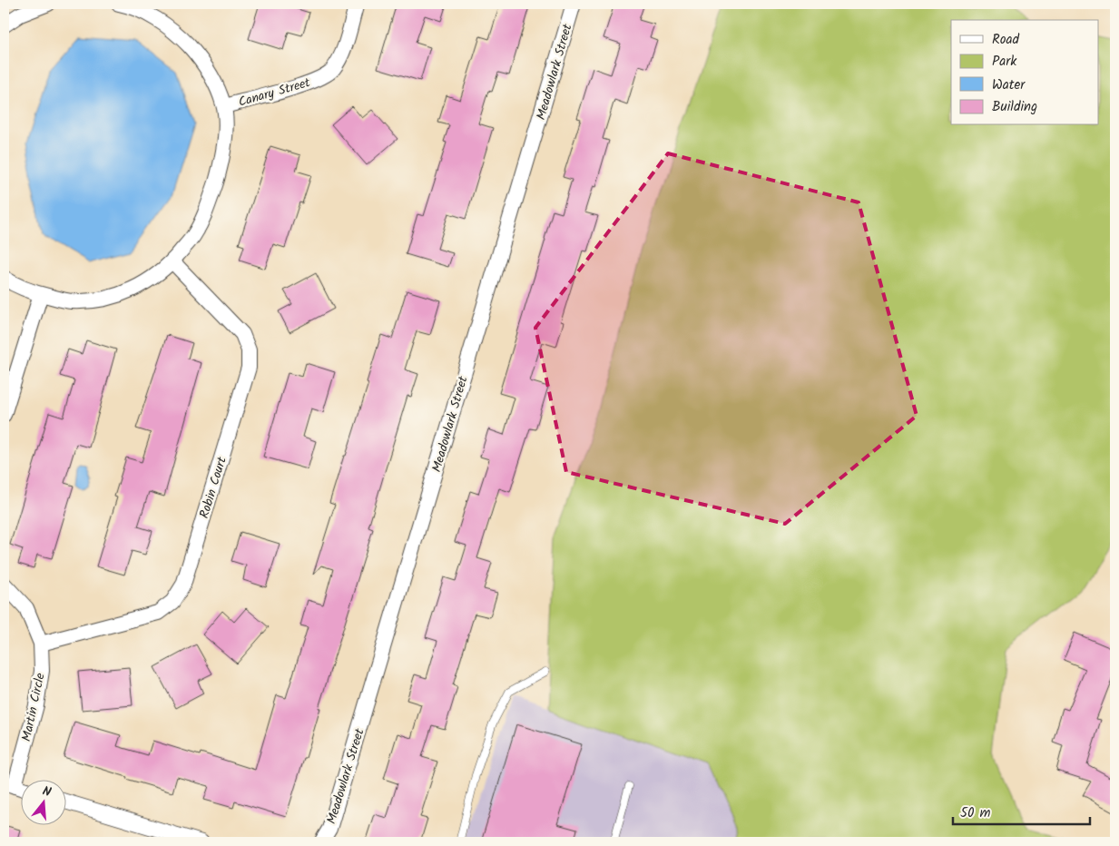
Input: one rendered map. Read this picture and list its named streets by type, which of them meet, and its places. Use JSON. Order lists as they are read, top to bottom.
{
  "streets": {
    "street": [
      "Meadowlark Street",
      "Canary Street",
      "Robin Court",
      "Martin Circle"
    ]
  },
  "crossings": [
    ["Robin Court", "Martin Circle"]
  ],
  "legend": [
    "Road",
    "Park",
    "Water",
    "Building"
  ],
  "scale_bar": "50 m",
  "north": "top"
}
